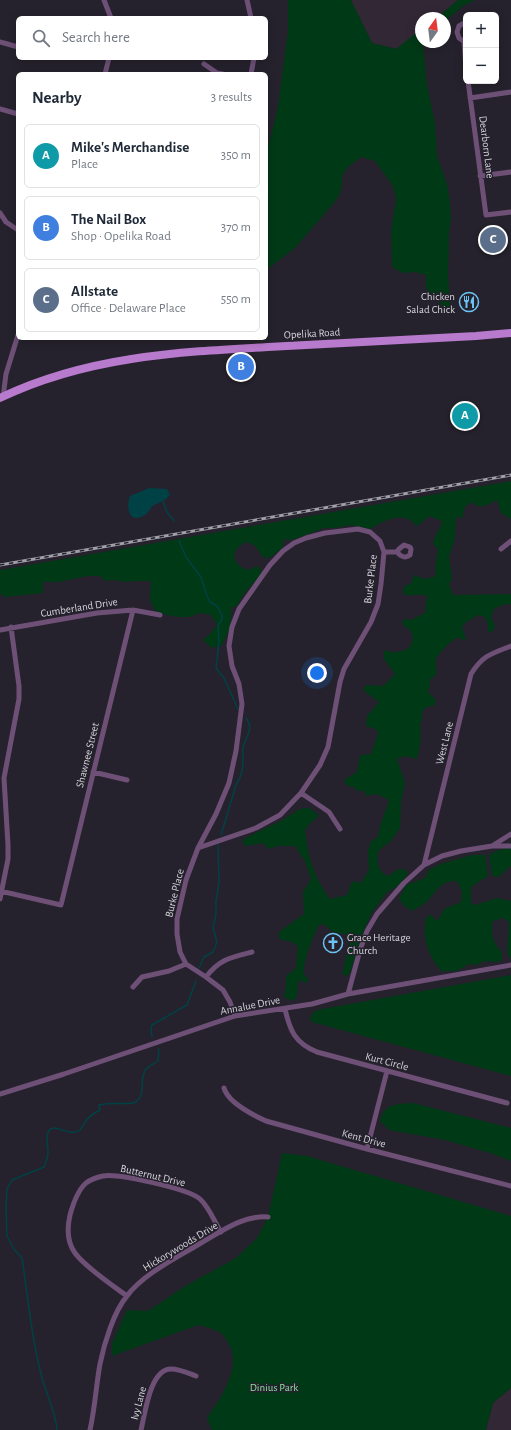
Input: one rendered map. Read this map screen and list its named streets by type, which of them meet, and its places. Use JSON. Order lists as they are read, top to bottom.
{
  "streets": {
    "main road": ["Opelika Road"],
    "street": [
      "Dearborn Lane",
      "Burke Place",
      "Cumberland Drive",
      "West Lane",
      "Shawnee Street",
      "Annalue Drive",
      "Kurt Circle",
      "Kent Drive",
      "Butternut Drive",
      "Hickorywoods Drive",
      "Ivy Lane"
    ]
  },
  "crossings": [
    ["Cumberland Drive", "Shawnee Street"],
    ["Annalue Drive", "Kurt Circle"],
    ["Butternut Drive", "Hickorywoods Drive"]
  ],
  "parks": ["Dinius Park"],
  "places": {
    "restaurant": ["Chicken Salad Chick"],
    "church": ["Grace Heritage Church"]
  },
  "north": "top",
  "page": {
    "map_buttons": ["+", "−"],
    "search": "Search here",
    "heading": ["Nearby", "3 results"],
    "list": [
      {
        "mark": "A",
        "name": "Mike's Merchandise",
        "note": "Place",
        "value": "350 m"
      },
      {
        "mark": "B",
        "name": "The Nail Box",
        "note": "Shop · Opelika Road",
        "value": "370 m"
      },
      {
        "mark": "C",
        "name": "Allstate",
        "note": "Office · Delaware Place",
        "value": "550 m"
      }
    ],
    "pins": ["C", "B", "A"]
  }
}
